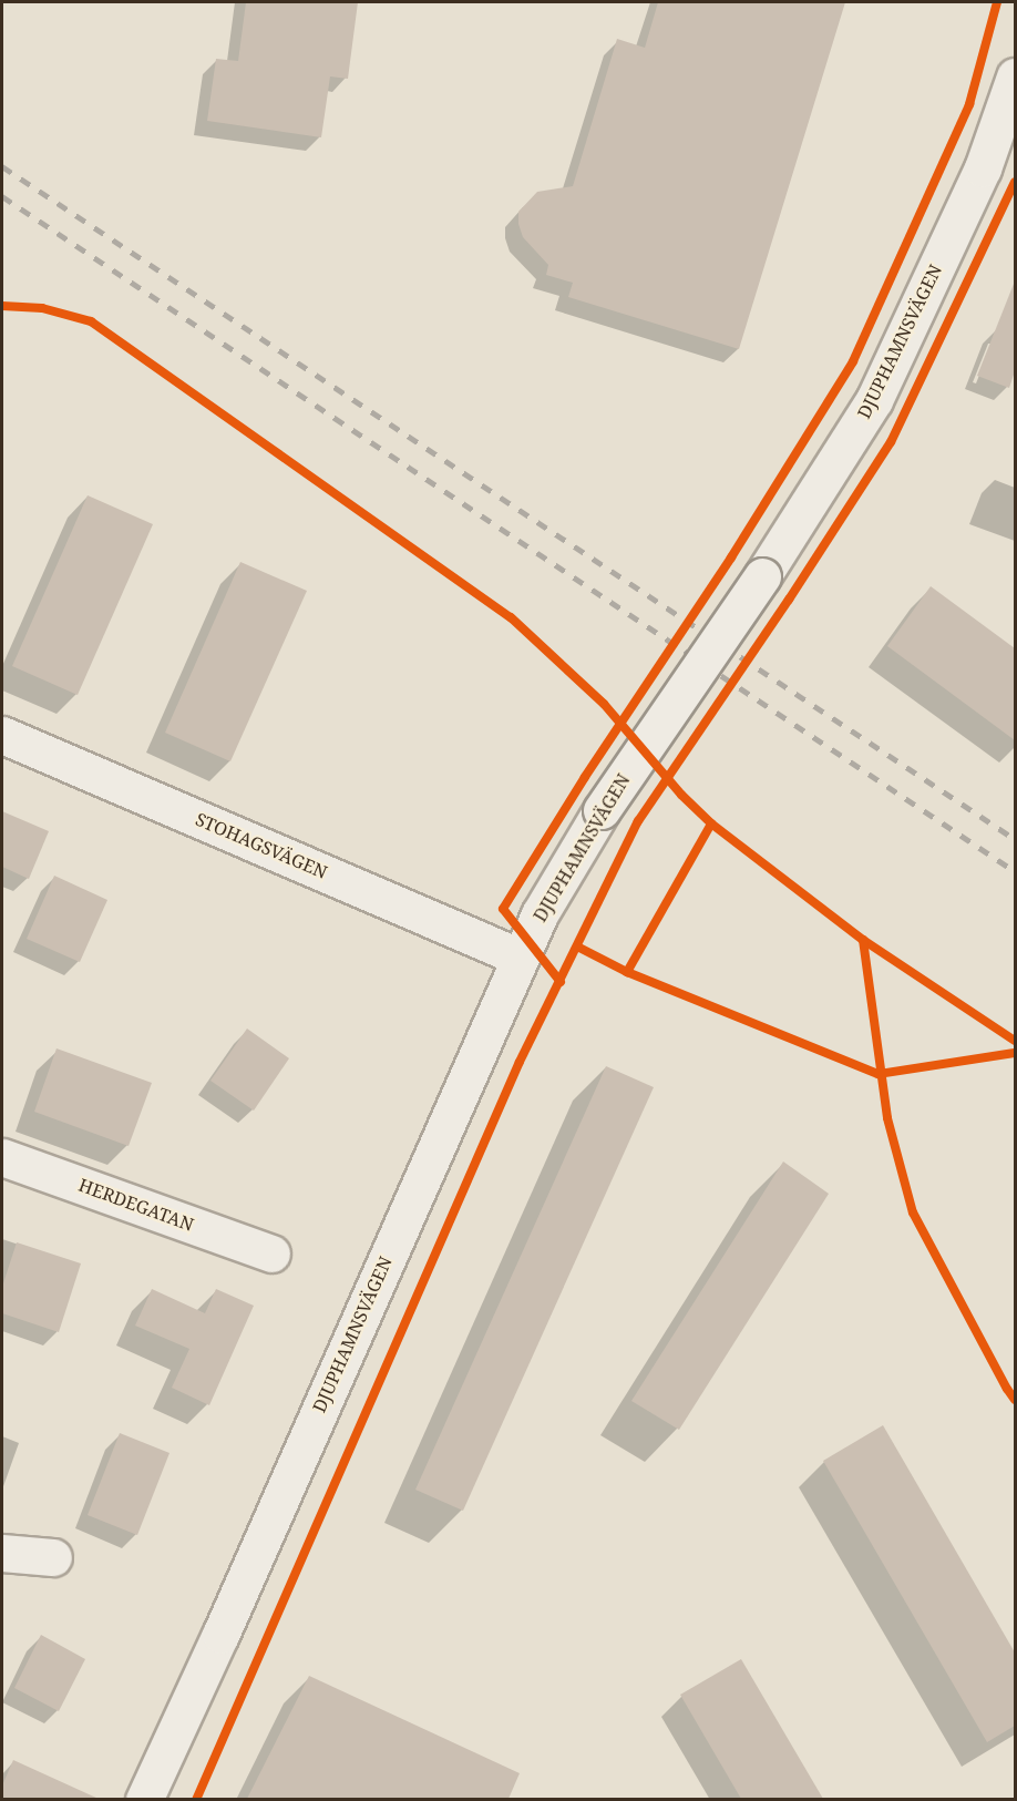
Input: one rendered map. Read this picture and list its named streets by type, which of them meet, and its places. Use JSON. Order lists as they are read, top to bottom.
{
  "streets": {
    "street": ["DJUPHAMNSVÄGEN", "STOHAGSVÄGEN", "HERDEGATAN"]
  },
  "crossings": [
    ["DJUPHAMNSVÄGEN", "STOHAGSVÄGEN"]
  ]
}
